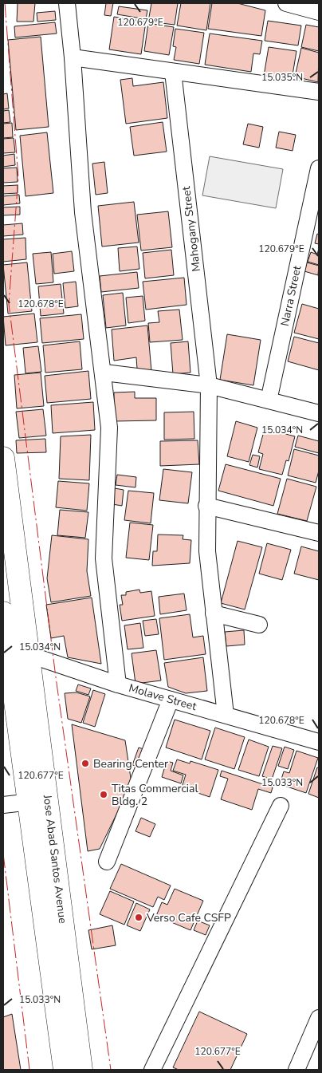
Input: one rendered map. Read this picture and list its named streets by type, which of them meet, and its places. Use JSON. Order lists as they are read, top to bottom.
{
  "streets": {
    "highway": ["Jose Abad Santos Avenue"],
    "street": ["Mahogany Street", "Narra Street", "Molave Street"]
  },
  "crossings": [
    ["Mahogany Street", "Molave Street"],
    ["Molave Street", "Jose Abad Santos Avenue"]
  ],
  "places": ["Bearing Center", "Titas Commercial Bldg. 2", "Verso Cafe CSFP"],
  "coordinates": [
    "120.679°E",
    "15.035°N",
    "120.678°E",
    "15.034°N",
    "120.677°E",
    "15.033°N"
  ]
}
